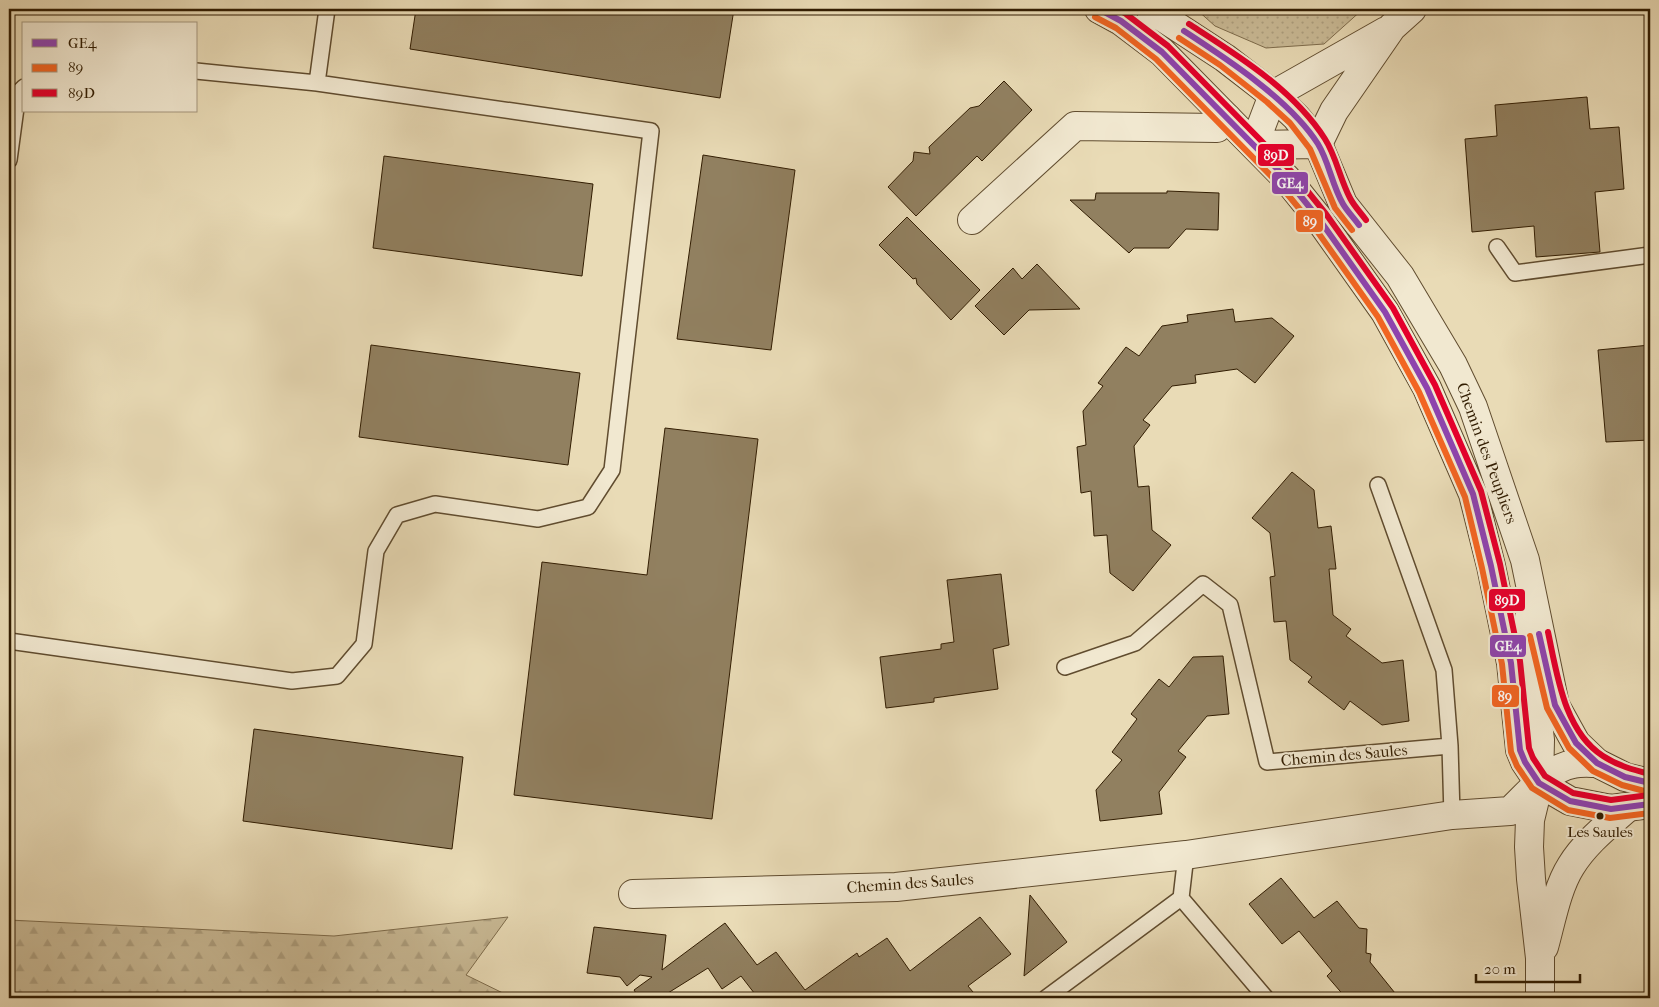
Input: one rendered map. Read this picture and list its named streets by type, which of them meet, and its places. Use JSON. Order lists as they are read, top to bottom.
{
  "streets": {
    "street": ["Chemin des Peupliers", "Chemin des Saules"]
  },
  "crossings": [
    ["Chemin des Peupliers", "Chemin des Saules"]
  ],
  "places": ["Les Saules"],
  "lines": ["transit line GE4", "transit line 89D", "transit line 89"],
  "legend": ["GE4", "89", "89D"],
  "scale_bar": "20 m"
}
